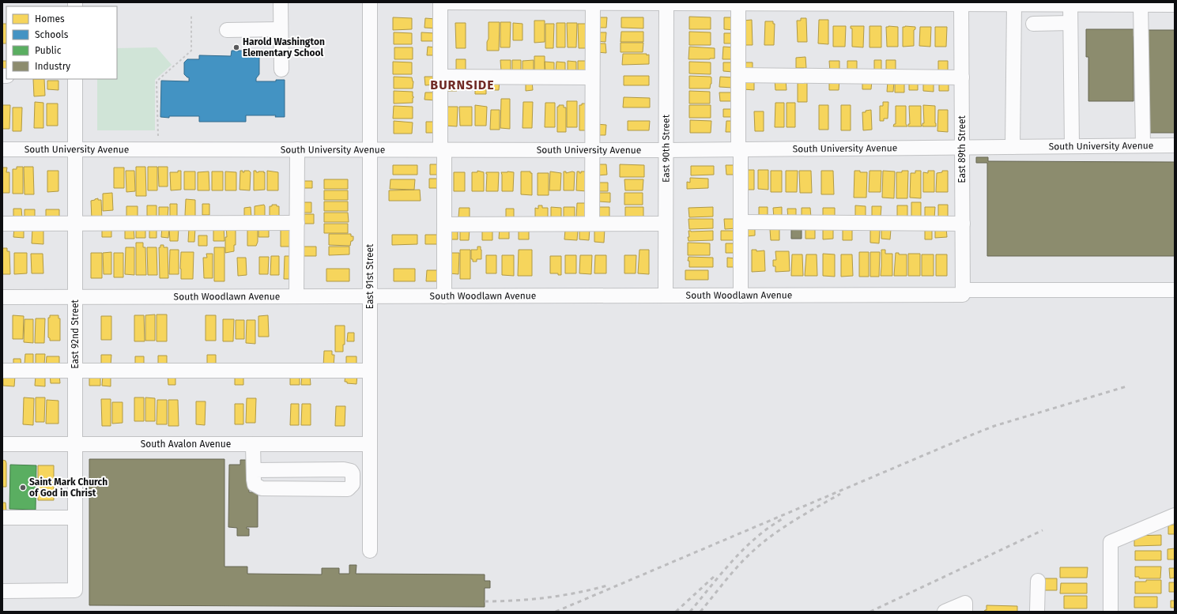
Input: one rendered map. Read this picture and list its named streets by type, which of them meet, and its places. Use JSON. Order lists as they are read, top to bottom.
{
  "streets": {
    "street": [
      "South University Avenue",
      "East 90th Street",
      "East 89th Street",
      "East 91st Street",
      "South Woodlawn Avenue",
      "East 92nd Street",
      "South Avalon Avenue"
    ]
  },
  "crossings": [
    ["South University Avenue", "East 90th Street"],
    ["South University Avenue", "East 89th Street"],
    ["South University Avenue", "East 91st Street"],
    ["South University Avenue", "East 92nd Street"],
    ["East 90th Street", "South Woodlawn Avenue"],
    ["East 89th Street", "South Woodlawn Avenue"],
    ["East 91st Street", "South Woodlawn Avenue"],
    ["East 91st Street", "South Avalon Avenue"],
    ["South Woodlawn Avenue", "East 92nd Street"],
    ["East 92nd Street", "South Avalon Avenue"]
  ],
  "districts": ["BURNSIDE"],
  "places": ["Harold Washington Elementary School", "Saint Mark Church of God in Christ"],
  "legend": [
    "Homes",
    "Schools",
    "Public",
    "Industry"
  ]
}
